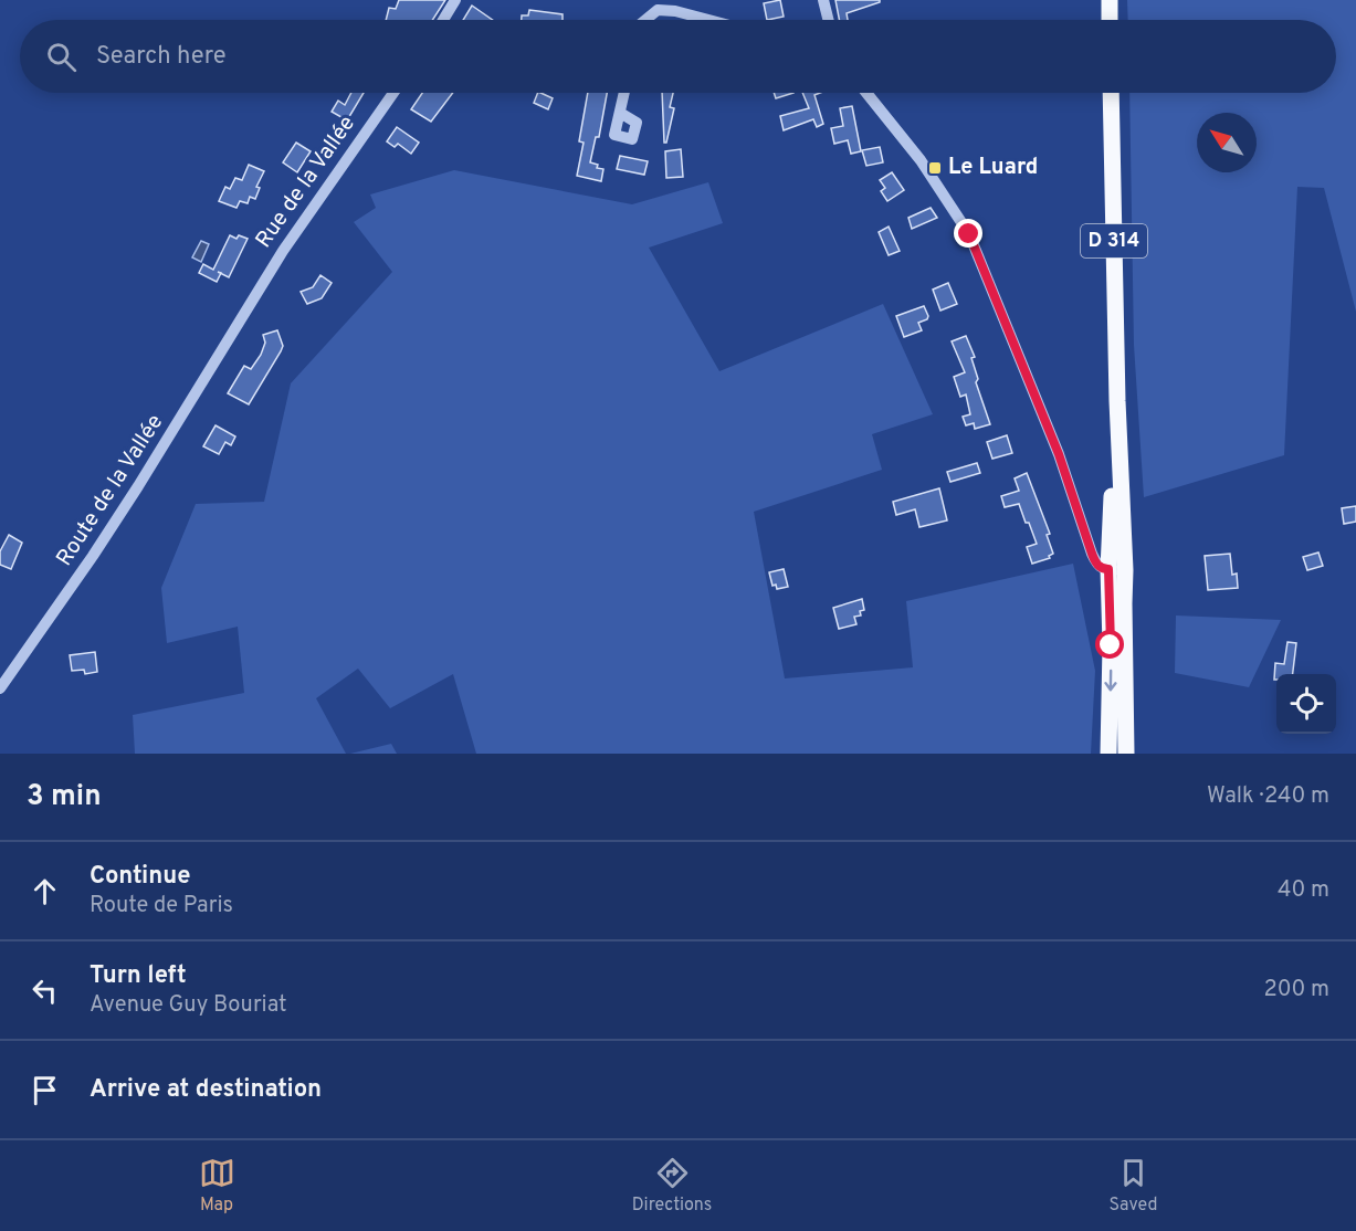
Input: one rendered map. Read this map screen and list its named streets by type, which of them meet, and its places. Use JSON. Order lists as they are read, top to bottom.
{
  "streets": {
    "main road": ["D 314"],
    "street": ["Rue de la Vallée", "Route de la Vallée"]
  },
  "crossings": [
    ["Rue de la Vallée", "Route de la Vallée"]
  ],
  "places": {
    "transit": ["Le Luard"]
  },
  "north": "top left",
  "page": {
    "search": "Search here",
    "heading": ["3 min", "Walk · 240 m"],
    "list": [
      ["Continue", "Route de Paris", "40 m"],
      ["Turn left", "Avenue Guy Bouriat", "200 m"],
      "Arrive at destination"
    ],
    "nav": ["Map", "Directions", "Saved"]
  }
}
